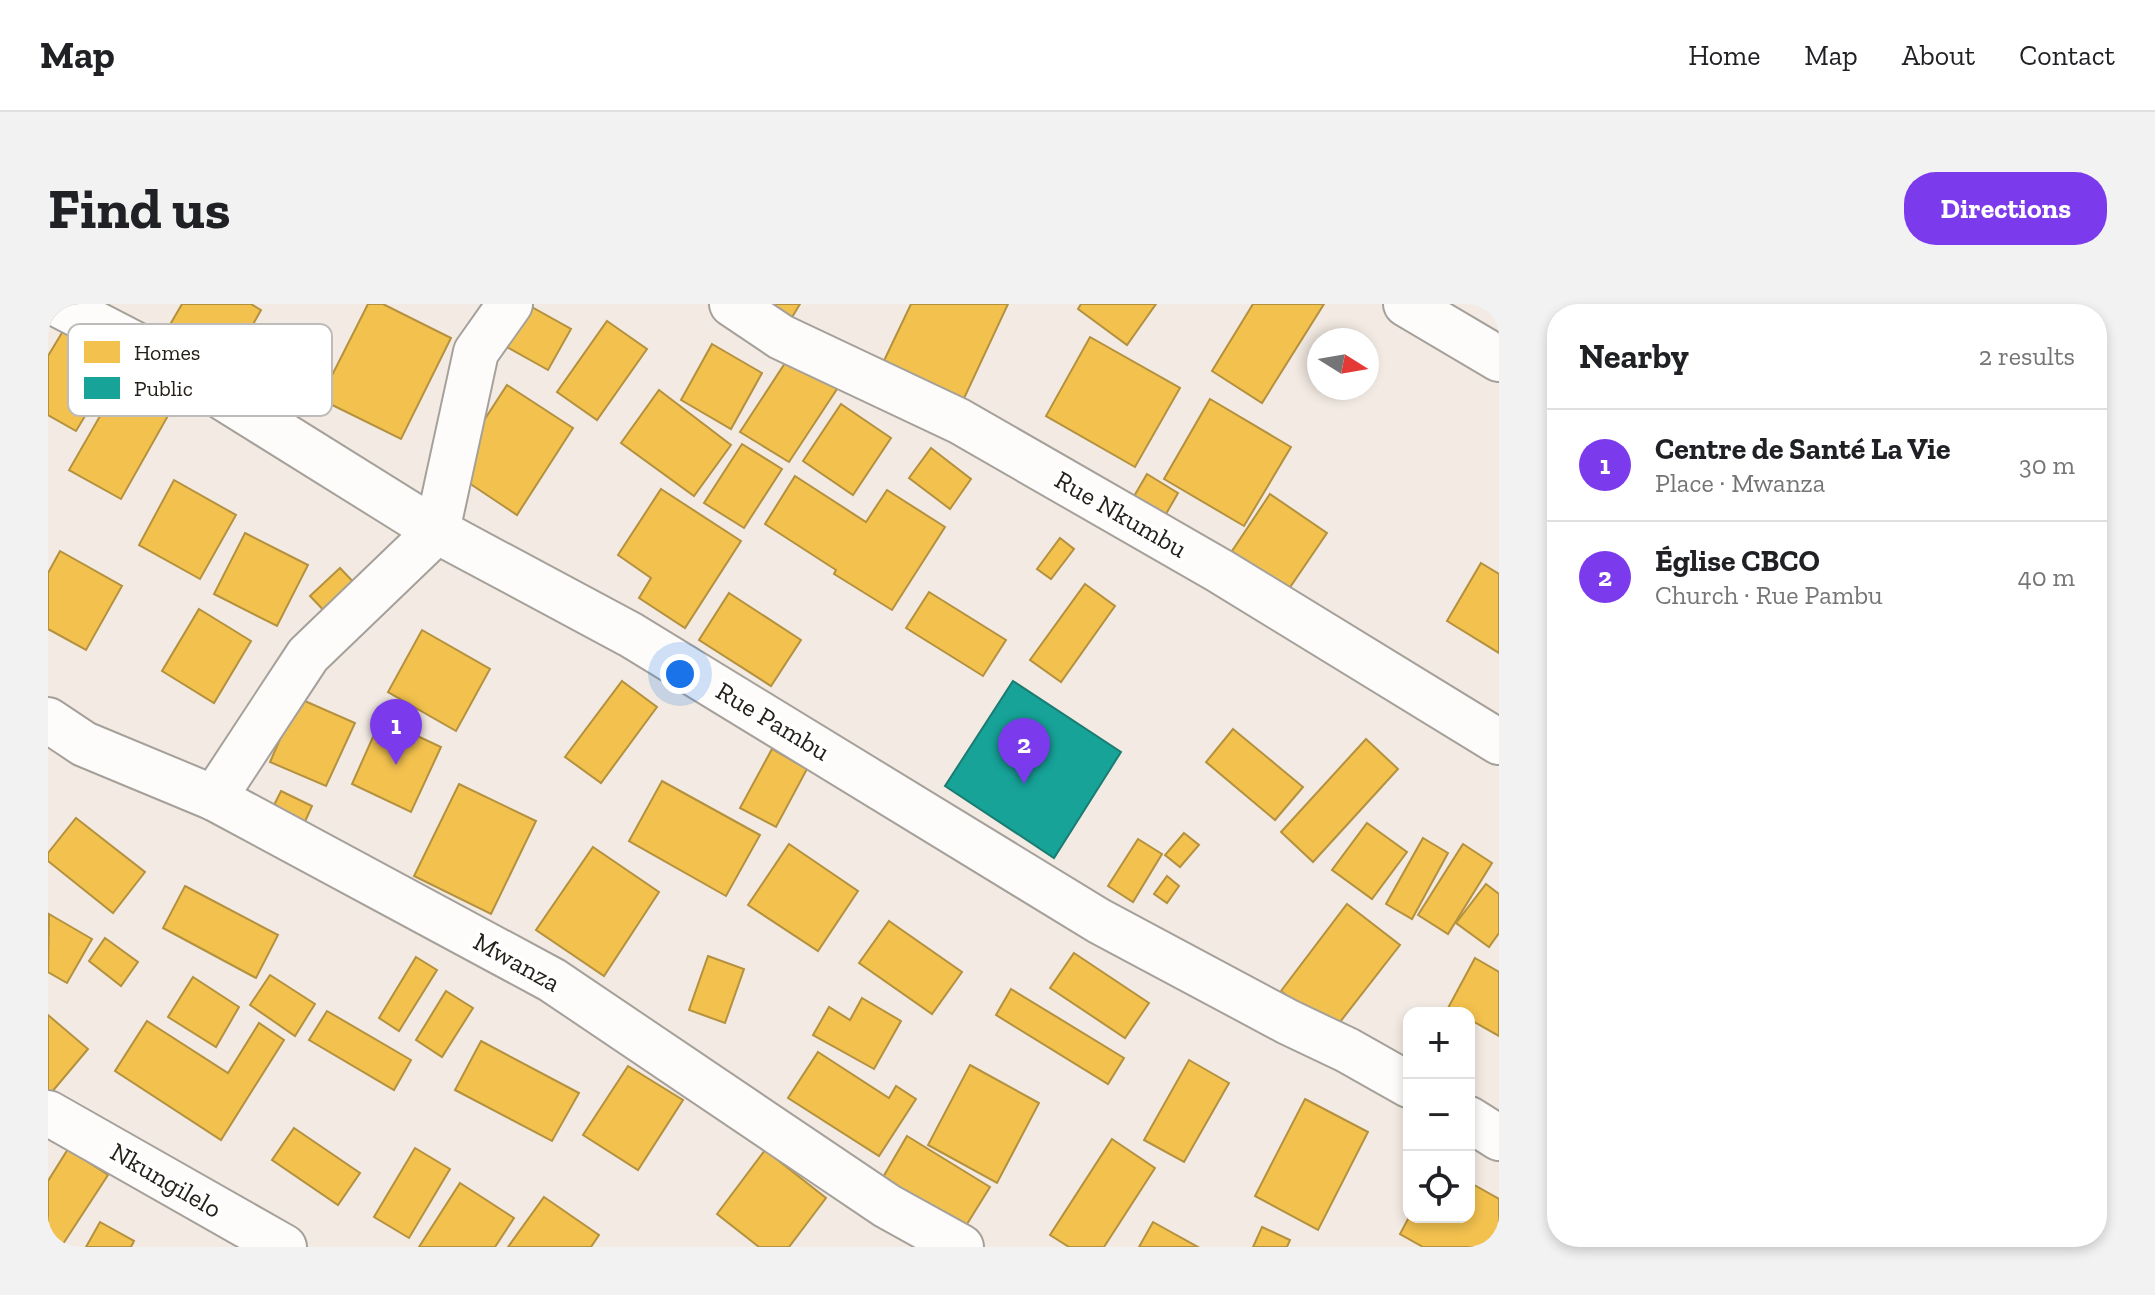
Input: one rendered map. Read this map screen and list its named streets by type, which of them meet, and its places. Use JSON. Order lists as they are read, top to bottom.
{
  "streets": {
    "street": [
      "Rue Nkumbu",
      "Rue Pambu",
      "Mwanza",
      "Nkungilelo"
    ]
  },
  "legend": ["Homes", "Public"],
  "north": "right",
  "page": {
    "header": "Map",
    "nav": [
      "Home",
      "Map",
      "About",
      "Contact"
    ],
    "buttons": "Directions",
    "title": "Find us",
    "heading": ["Nearby", "2 results"],
    "list": [
      {
        "mark": "1",
        "name": "Centre de Santé La Vie",
        "note": "Place · Mwanza",
        "value": "30 m"
      },
      {
        "mark": "2",
        "name": "Église CBCO",
        "note": "Church · Rue Pambu",
        "value": "40 m"
      }
    ],
    "pins": ["1", "2"],
    "map_buttons": ["+", "−"]
  }
}
